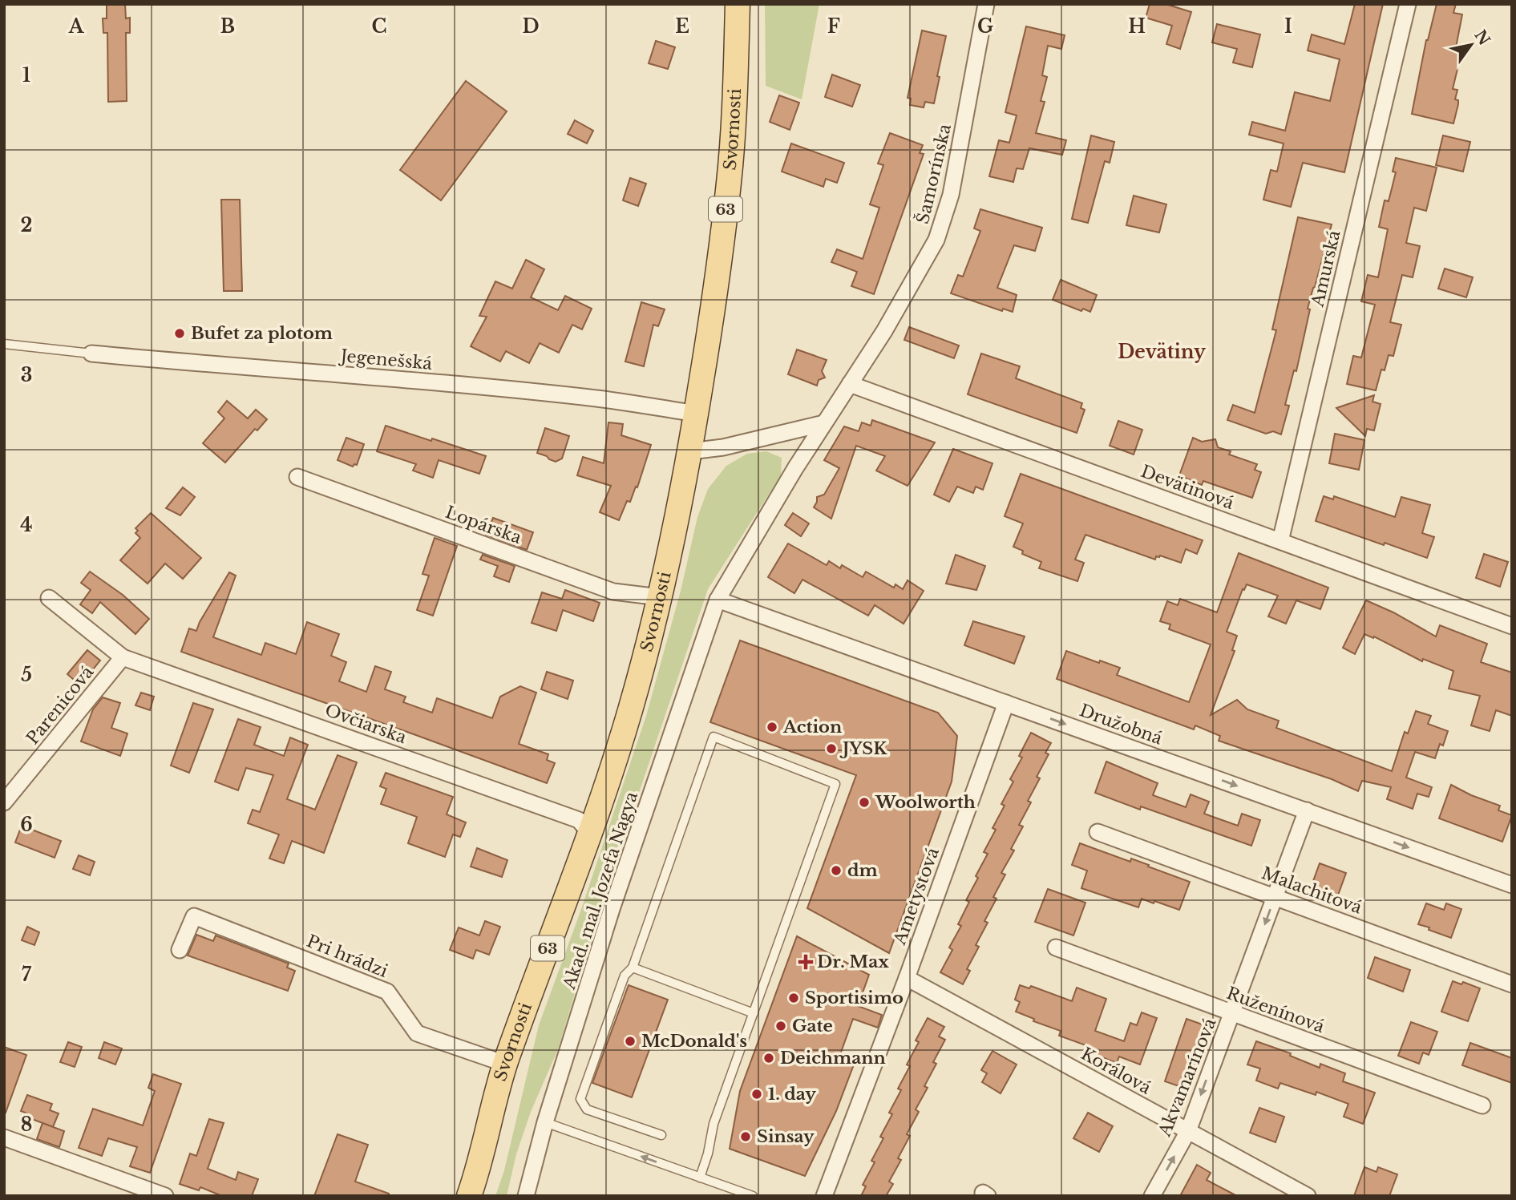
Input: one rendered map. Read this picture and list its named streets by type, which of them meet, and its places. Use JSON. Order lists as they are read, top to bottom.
{
  "streets": {
    "main road": ["Svornosti", "63"],
    "street": [
      "Šamorínska",
      "Amurská",
      "Jegenešská",
      "Devätinová",
      "Lopárska",
      "Parenicová",
      "Ovčiarska",
      "Družobná",
      "Akad. mal. Jozefa Nagya",
      "Malachitová",
      "Ametystová",
      "Pri hrádzi",
      "Ruženínová",
      "Korálová",
      "Akvamarínová"
    ]
  },
  "crossings": [
    ["Svornosti", "Jegenešská"],
    ["Svornosti", "Lopárska"],
    ["Svornosti", "Ovčiarska"],
    ["Svornosti", "Pri hrádzi"],
    ["Šamorínska", "Devätinová"],
    ["Šamorínska", "Družobná"],
    ["Šamorínska", "Akad. mal. Jozefa Nagya"],
    ["Amurská", "Devätinová"],
    ["Parenicová", "Ovčiarska"],
    ["Družobná", "Akad. mal. Jozefa Nagya"],
    ["Družobná", "Ametystová"],
    ["Družobná", "Akvamarínová"],
    ["Malachitová", "Akvamarínová"],
    ["Ametystová", "Korálová"],
    ["Ruženínová", "Akvamarínová"],
    ["Korálová", "Akvamarínová"]
  ],
  "one_way": ["Družobná"],
  "districts": ["Devätiny"],
  "places": {
    "other": [
      "Bufet za plotom",
      "Action",
      "JYSK",
      "Woolworth",
      "dm",
      "Sportisimo",
      "Gate",
      "McDonald's",
      "Deichmann",
      "1. day",
      "Sinsay"
    ],
    "health": ["Dr. Max"]
  },
  "north": "top right",
  "grid": {
    "columns": [
      "A",
      "B",
      "C",
      "D",
      "E",
      "F",
      "G",
      "H",
      "I"
    ],
    "rows": [
      "1",
      "2",
      "3",
      "4",
      "5",
      "6",
      "7",
      "8"
    ]
  }
}
